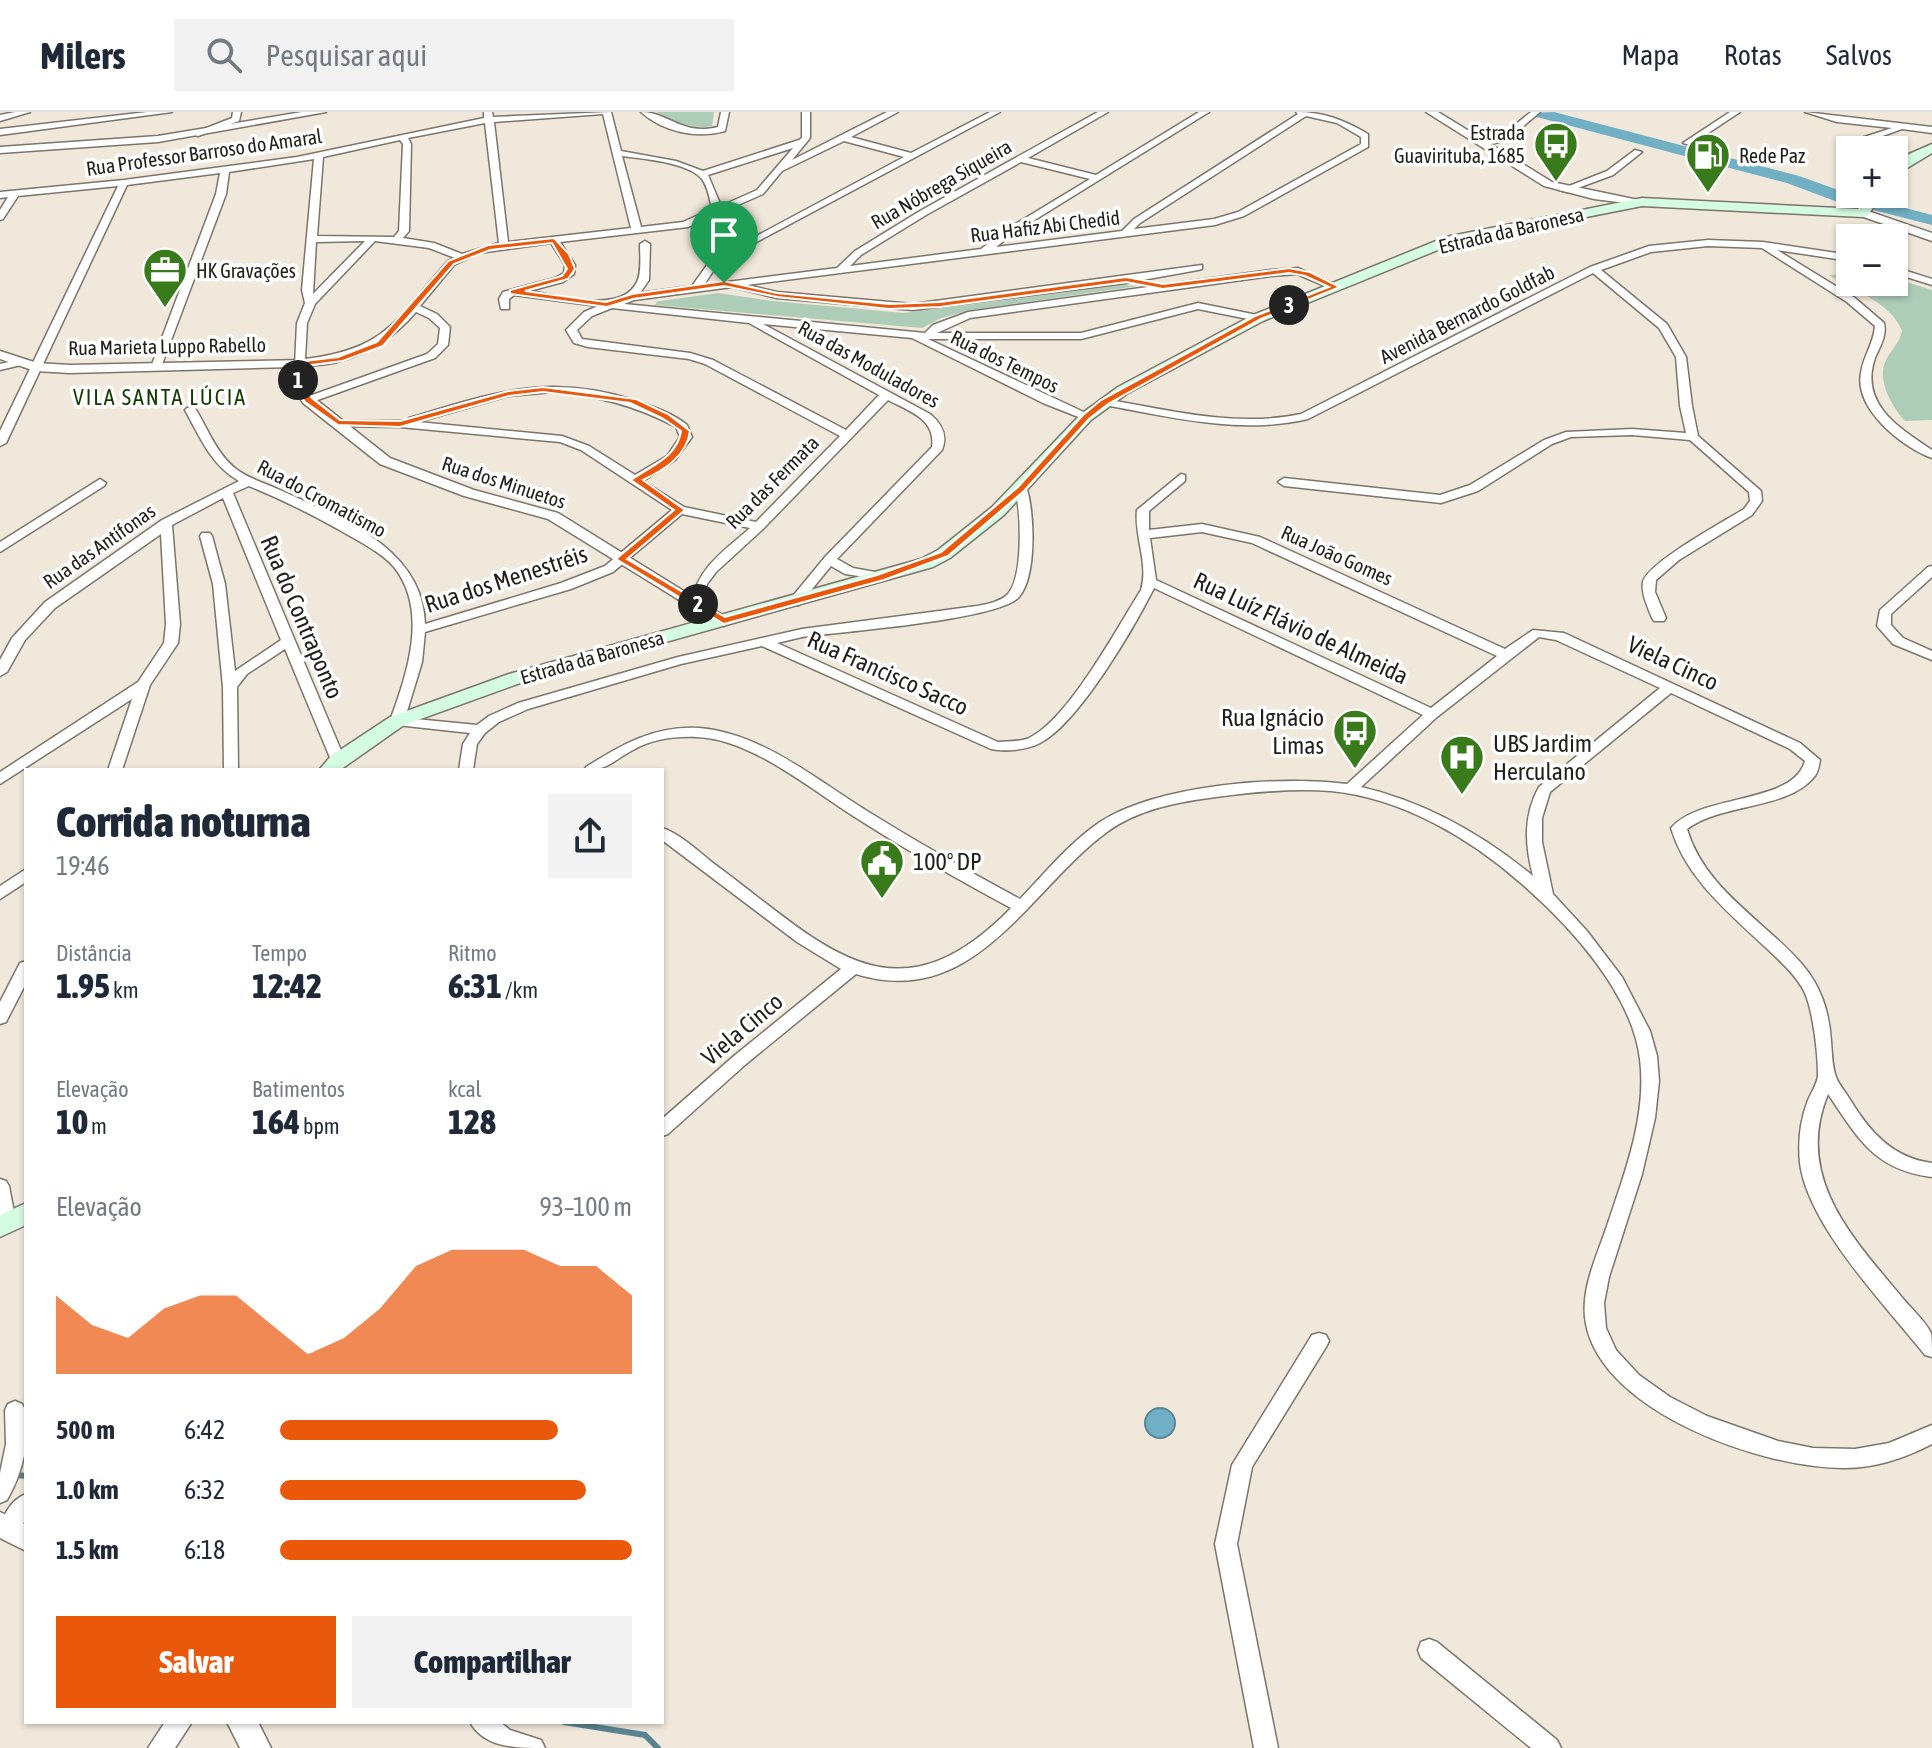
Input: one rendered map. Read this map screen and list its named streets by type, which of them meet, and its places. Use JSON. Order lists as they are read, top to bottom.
{
  "streets": {
    "main road": ["Estrada da Baronesa"],
    "street": [
      "Rua Professor Barroso do Amaral",
      "Rua Nóbrega Siqueira",
      "Rua Hafiz Abi Chedid",
      "Avenida Bernardo Goldfab",
      "Rua Marieta Luppo Rabello",
      "Rua dos Tempos",
      "Rua das Moduladores",
      "Rua dos Minuetos",
      "Rua das Fermata",
      "Rua do Cromatismo",
      "Rua das Antífonas",
      "Rua João Gomes",
      "Rua dos Menestréis",
      "Rua do Contraponto",
      "Rua Luíz Flávio de Almeida",
      "Viela Cinco",
      "Rua Francisco Sacco"
    ]
  },
  "crossings": [
    ["Rua Nóbrega Siqueira", "Rua Hafiz Abi Chedid"],
    ["Estrada da Baronesa", "Avenida Bernardo Goldfab"],
    ["Estrada da Baronesa", "Rua dos Tempos"],
    ["Estrada da Baronesa", "Rua das Moduladores"],
    ["Estrada da Baronesa", "Rua dos Minuetos"],
    ["Estrada da Baronesa", "Rua do Cromatismo"],
    ["Estrada da Baronesa", "Rua do Contraponto"],
    ["Estrada da Baronesa", "Rua Francisco Sacco"],
    ["Rua das Moduladores", "Rua das Fermata"],
    ["Rua dos Minuetos", "Rua das Fermata"],
    ["Rua dos Minuetos", "Rua dos Menestréis"],
    ["Rua do Cromatismo", "Rua das Antífonas"],
    ["Rua do Cromatismo", "Rua dos Menestréis"],
    ["Rua das Antífonas", "Rua do Contraponto"],
    ["Rua João Gomes", "Viela Cinco"],
    ["Rua Luíz Flávio de Almeida", "Rua Francisco Sacco"]
  ],
  "districts": ["VILA SANTA LÚCIA"],
  "places": {
    "bus stop": ["Estrada Guavirituba, 1685", "Rua Ignácio Limas"],
    "fuel station": ["Rede Paz"],
    "office": ["HK Gravações"],
    "hospital": ["UBS Jardim Herculano"],
    "public building": ["100º DP"]
  },
  "page": {
    "header": "Milers",
    "search": "Pesquisar aqui",
    "nav": ["Mapa", "Rotas", "Salvos"],
    "map_buttons": ["+", "−"],
    "pins": ["3", "1", "2"],
    "heading": ["Corrida noturna", "19:46"],
    "stats": [
      ["Distância", "1.95 km"],
      ["Tempo", "12:42"],
      ["Ritmo", "6:31 /km"],
      ["Elevação", "10 m"],
      ["Batimentos", "164 bpm"],
      ["kcal", "128"]
    ],
    "chart": ["Elevação", "93–100 m"],
    "list": [
      {
        "name": "500 m",
        "note": "6:42"
      },
      {
        "name": "1.0 km",
        "note": "6:32"
      },
      {
        "name": "1.5 km",
        "note": "6:18"
      }
    ],
    "buttons": ["Salvar", "Compartilhar"]
  }
}
